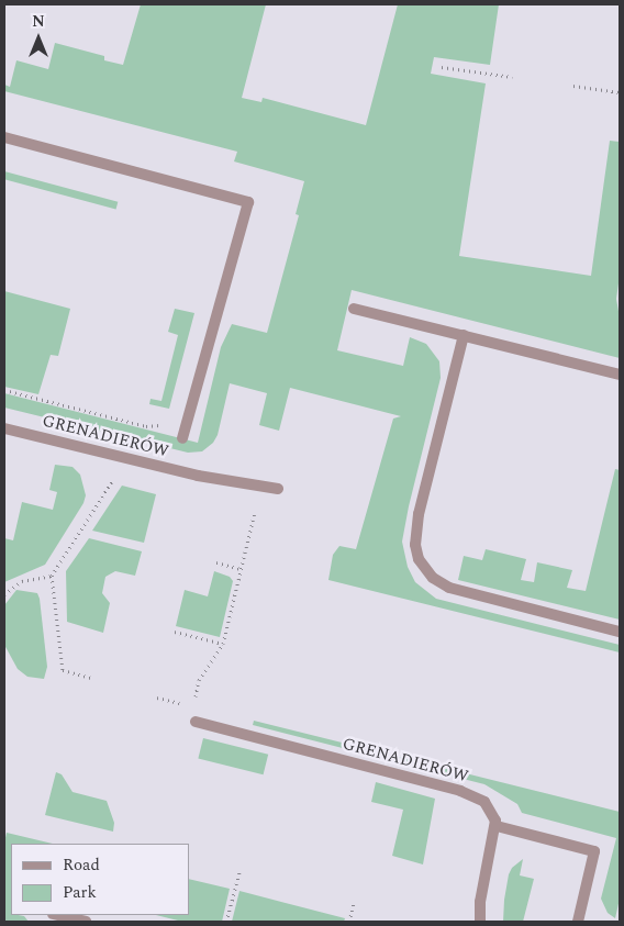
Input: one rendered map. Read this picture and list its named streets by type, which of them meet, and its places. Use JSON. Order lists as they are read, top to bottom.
{
  "streets": {
    "street": ["GRENADIERÓW"]
  },
  "legend": ["Road", "Park"],
  "north": "top"
}
